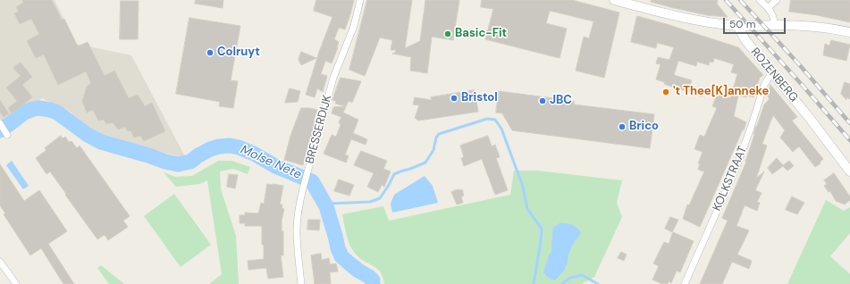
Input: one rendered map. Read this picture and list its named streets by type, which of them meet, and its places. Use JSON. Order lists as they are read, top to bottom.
{
  "streets": {
    "main road": ["ROZENBERG"],
    "street": ["BRESSERDIJK", "KOLKSTRAAT"]
  },
  "crossings": [
    ["ROZENBERG", "KOLKSTRAAT"]
  ],
  "water": ["Molse Nete"],
  "places": [
    "Basic-Fit",
    "Colruyt",
    "'t Thee[K]anneke",
    "Bristol",
    "JBC",
    "Brico"
  ],
  "scale_bar": "50 m"
}
